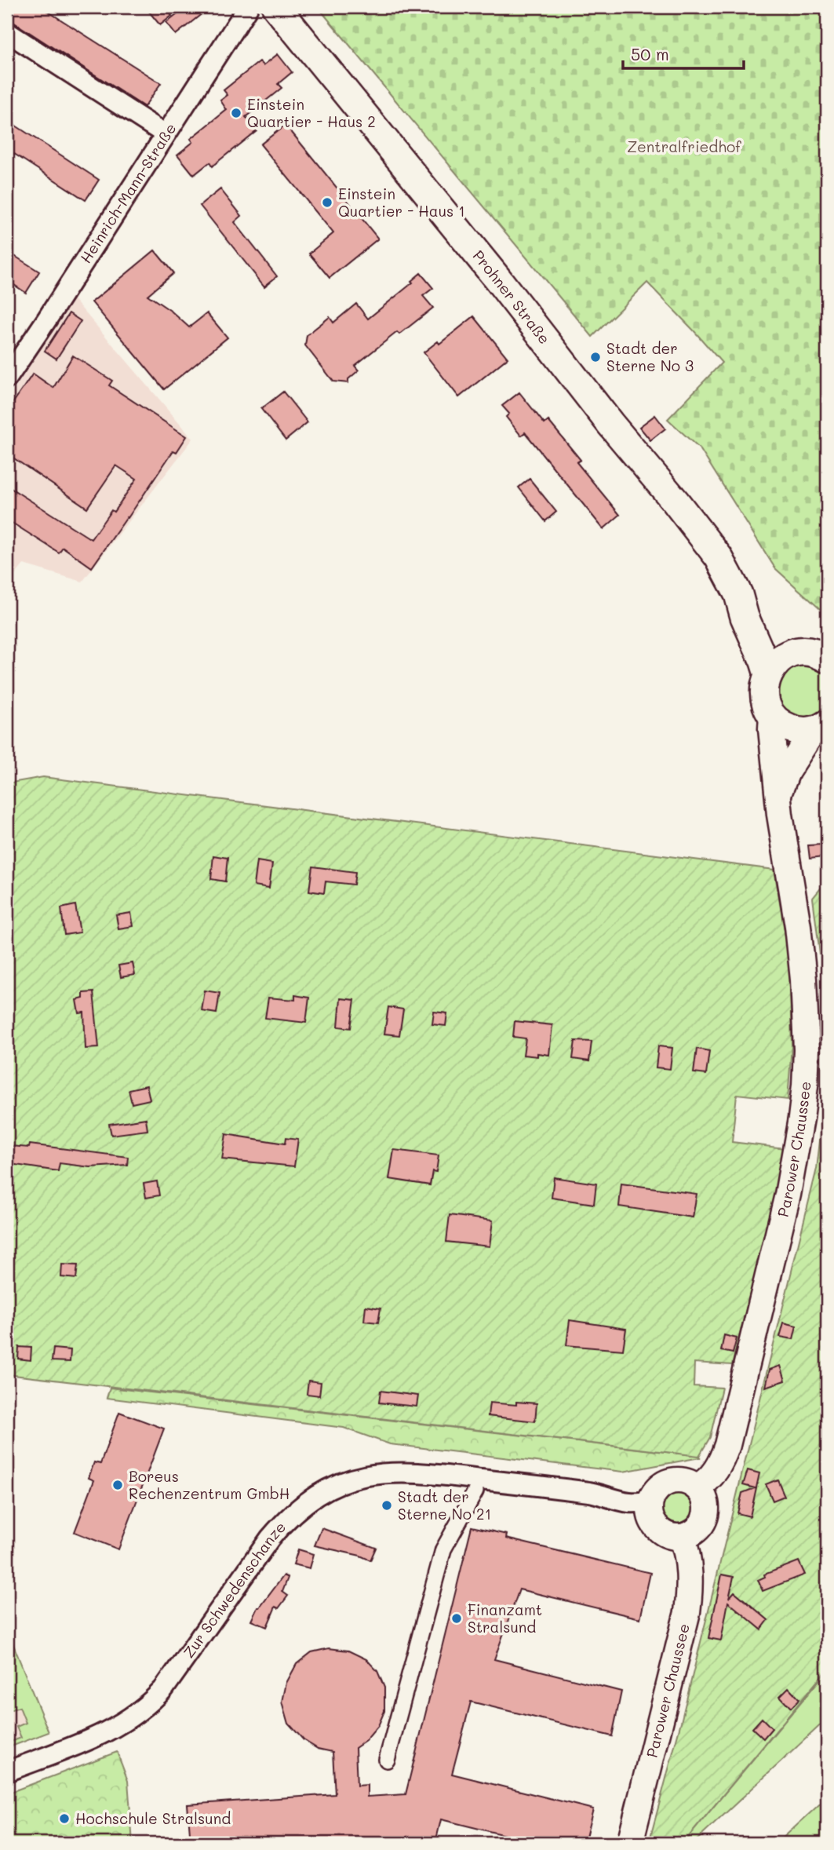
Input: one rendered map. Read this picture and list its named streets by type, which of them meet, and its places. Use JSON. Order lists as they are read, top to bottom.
{
  "streets": {
    "main road": ["Prohner Straße", "Parower Chaussee"],
    "street": ["Heinrich-Mann-Straße", "Zur Schwedenschanze"]
  },
  "crossings": [
    ["Prohner Straße", "Parower Chaussee"],
    ["Parower Chaussee", "Zur Schwedenschanze"]
  ],
  "parks": ["Zentralfriedhof"],
  "places": [
    "Einstein Quartier - Haus 2",
    "Einstein Quartier - Haus 1",
    "Stadt der Sterne No 3",
    "Boreus Rechenzentrum GmbH",
    "Stadt der Sterne No 21",
    "Finanzamt Stralsund",
    "Hochschule Stralsund"
  ],
  "scale_bar": "50 m"
}
